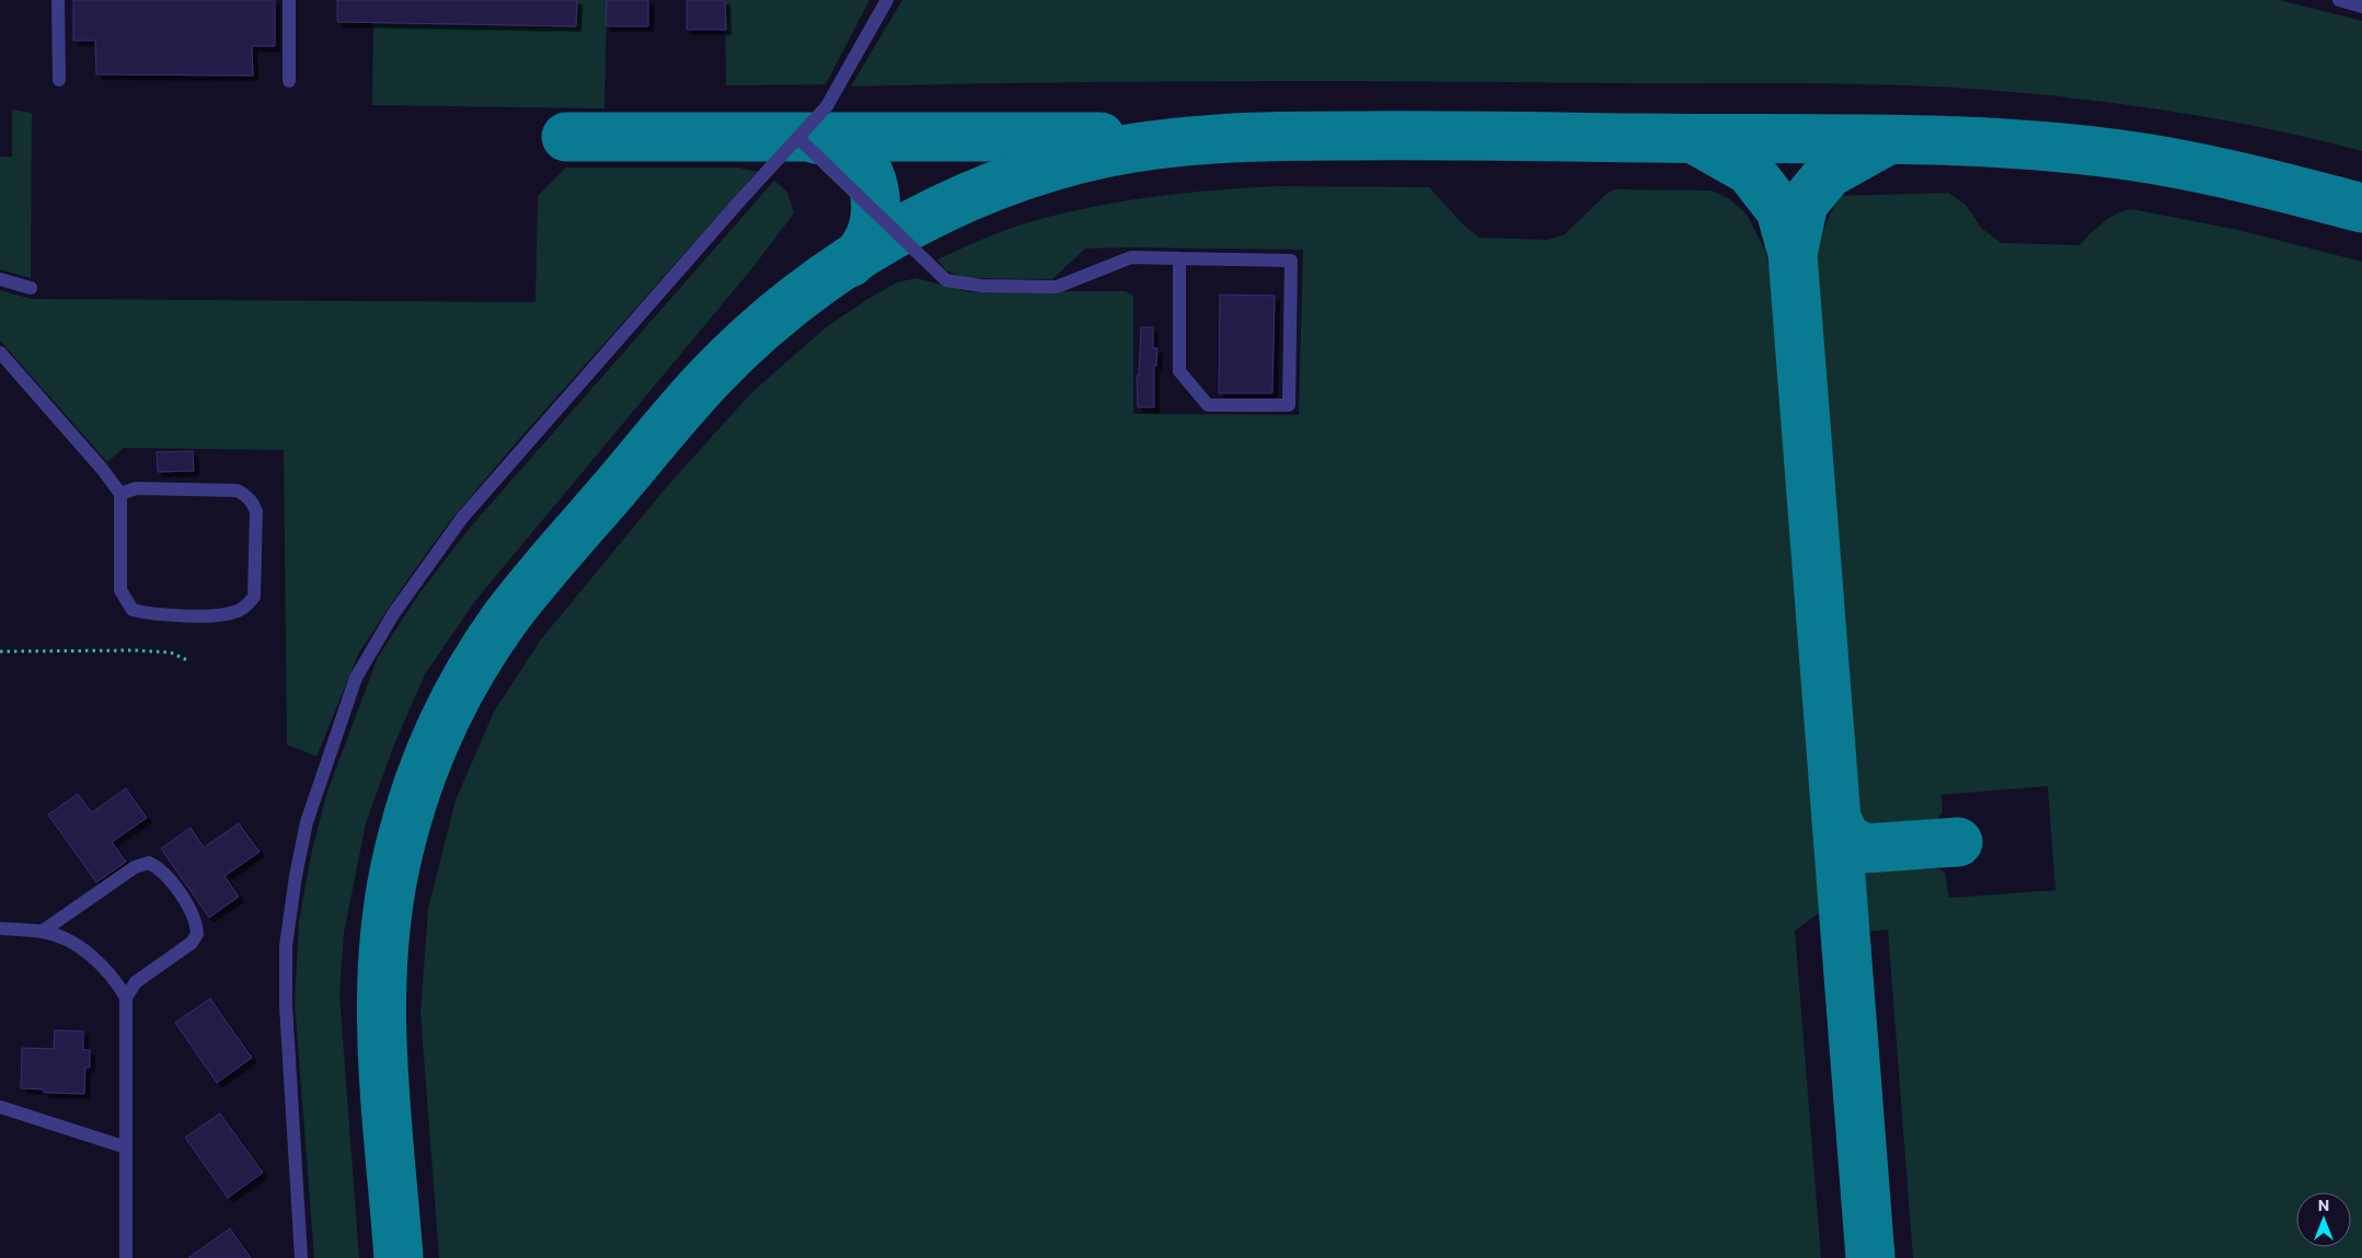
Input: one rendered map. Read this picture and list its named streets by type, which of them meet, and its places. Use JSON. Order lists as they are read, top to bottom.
{
  "north": "top"
}
